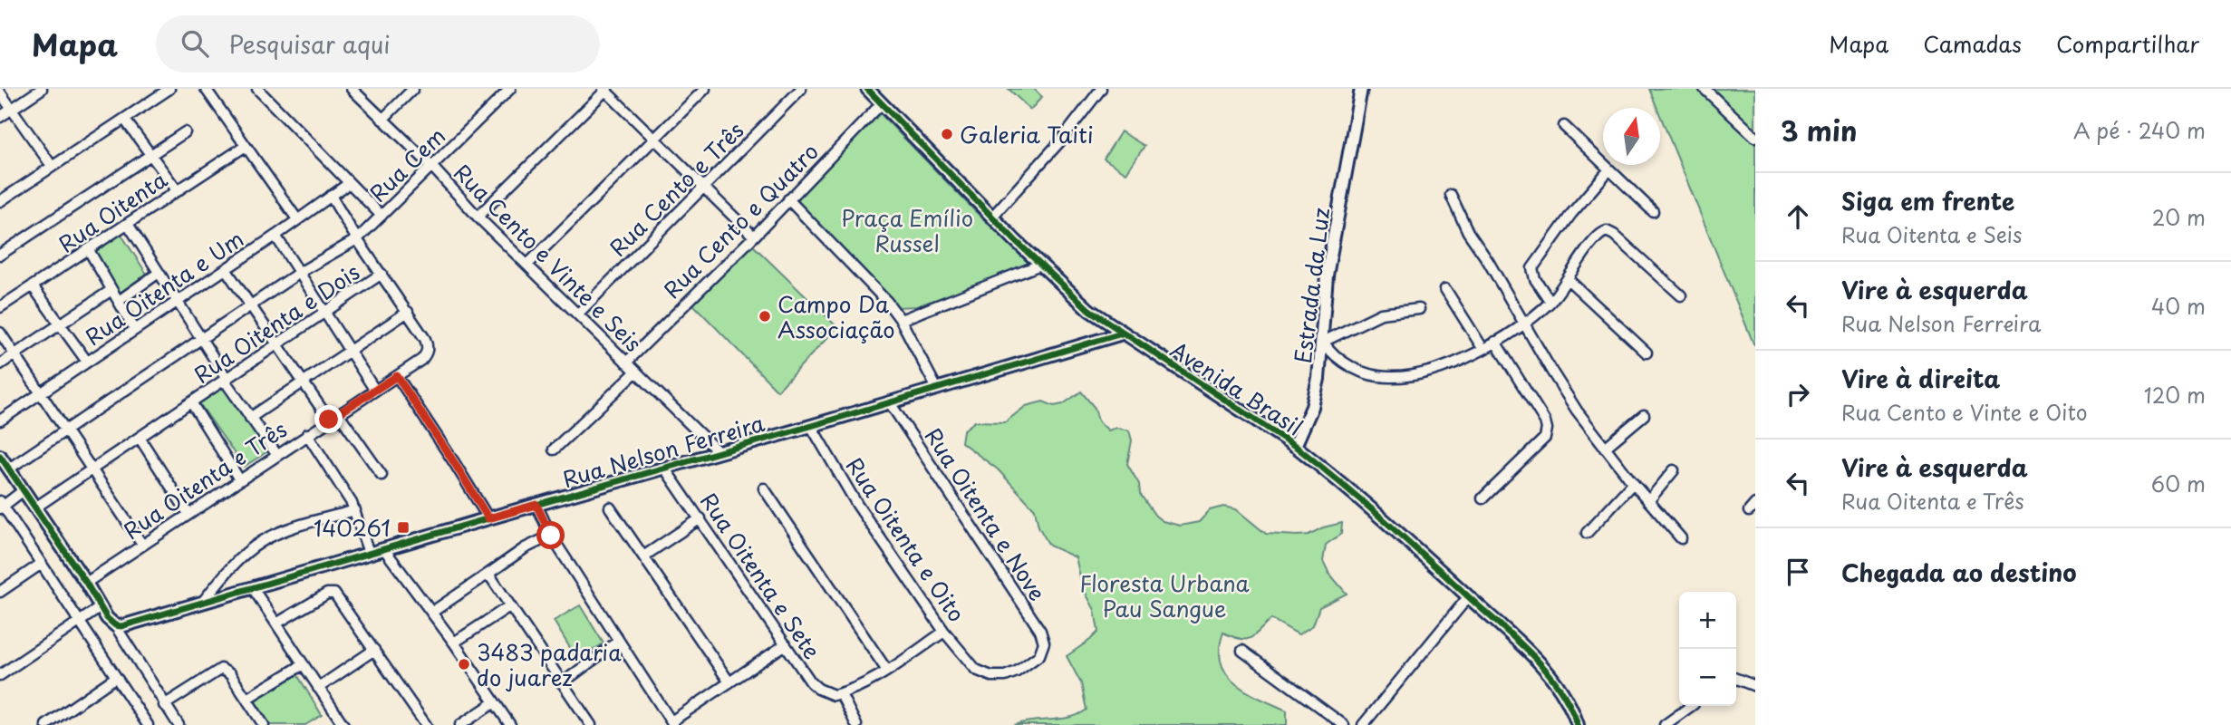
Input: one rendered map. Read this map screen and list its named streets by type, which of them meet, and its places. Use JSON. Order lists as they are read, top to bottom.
{
  "streets": {
    "main road": ["Estrada da Luz", "Avenida Brasil", "Rua Nelson Ferreira"],
    "street": [
      "Rua Cem",
      "Rua Cento e Três",
      "Rua Oitenta",
      "Rua Cento e Quatro",
      "Rua Cento e Vinte e Seis",
      "Rua Oitenta e Um",
      "Rua Oitenta e Dois",
      "Rua Oitenta e Três",
      "Rua Oitenta e Nove",
      "Rua Oitenta e Oito",
      "Rua Oitenta e Sete"
    ]
  },
  "crossings": [
    ["Rua Cem", "Rua Cento e Vinte e Seis"],
    ["Rua Cento e Três", "Rua Cento e Vinte e Seis"],
    ["Rua Cento e Quatro", "Rua Cento e Vinte e Seis"],
    ["Rua Cento e Quatro", "Avenida Brasil"],
    ["Rua Cento e Vinte e Seis", "Rua Nelson Ferreira"],
    ["Estrada da Luz", "Avenida Brasil"],
    ["Rua Oitenta e Dois", "Rua Oitenta e Três"],
    ["Avenida Brasil", "Rua Nelson Ferreira"],
    ["Rua Nelson Ferreira", "Rua Oitenta e Nove"],
    ["Rua Nelson Ferreira", "Rua Oitenta e Oito"],
    ["Rua Nelson Ferreira", "Rua Oitenta e Sete"],
    ["Rua Oitenta e Nove", "Rua Oitenta e Oito"]
  ],
  "parks": ["Praça Emílio Russel", "Floresta Urbana Pau Sangue"],
  "places": {
    "other": ["Galeria Taiti", "Campo Da Associação", "3483 padaria do juarez"],
    "transit": ["140261"]
  },
  "north": "top",
  "page": {
    "header": "Mapa",
    "search": "Pesquisar aqui",
    "nav": ["Mapa", "Camadas", "Compartilhar"],
    "heading": ["3 min", "A pé · 240 m"],
    "list": [
      ["Siga em frente", "Rua Oitenta e Seis", "20 m"],
      ["Vire à esquerda", "Rua Nelson Ferreira", "40 m"],
      ["Vire à direita", "Rua Cento e Vinte e Oito", "120 m"],
      ["Vire à esquerda", "Rua Oitenta e Três", "60 m"],
      "Chegada ao destino"
    ],
    "map_buttons": ["+", "−"]
  }
}
